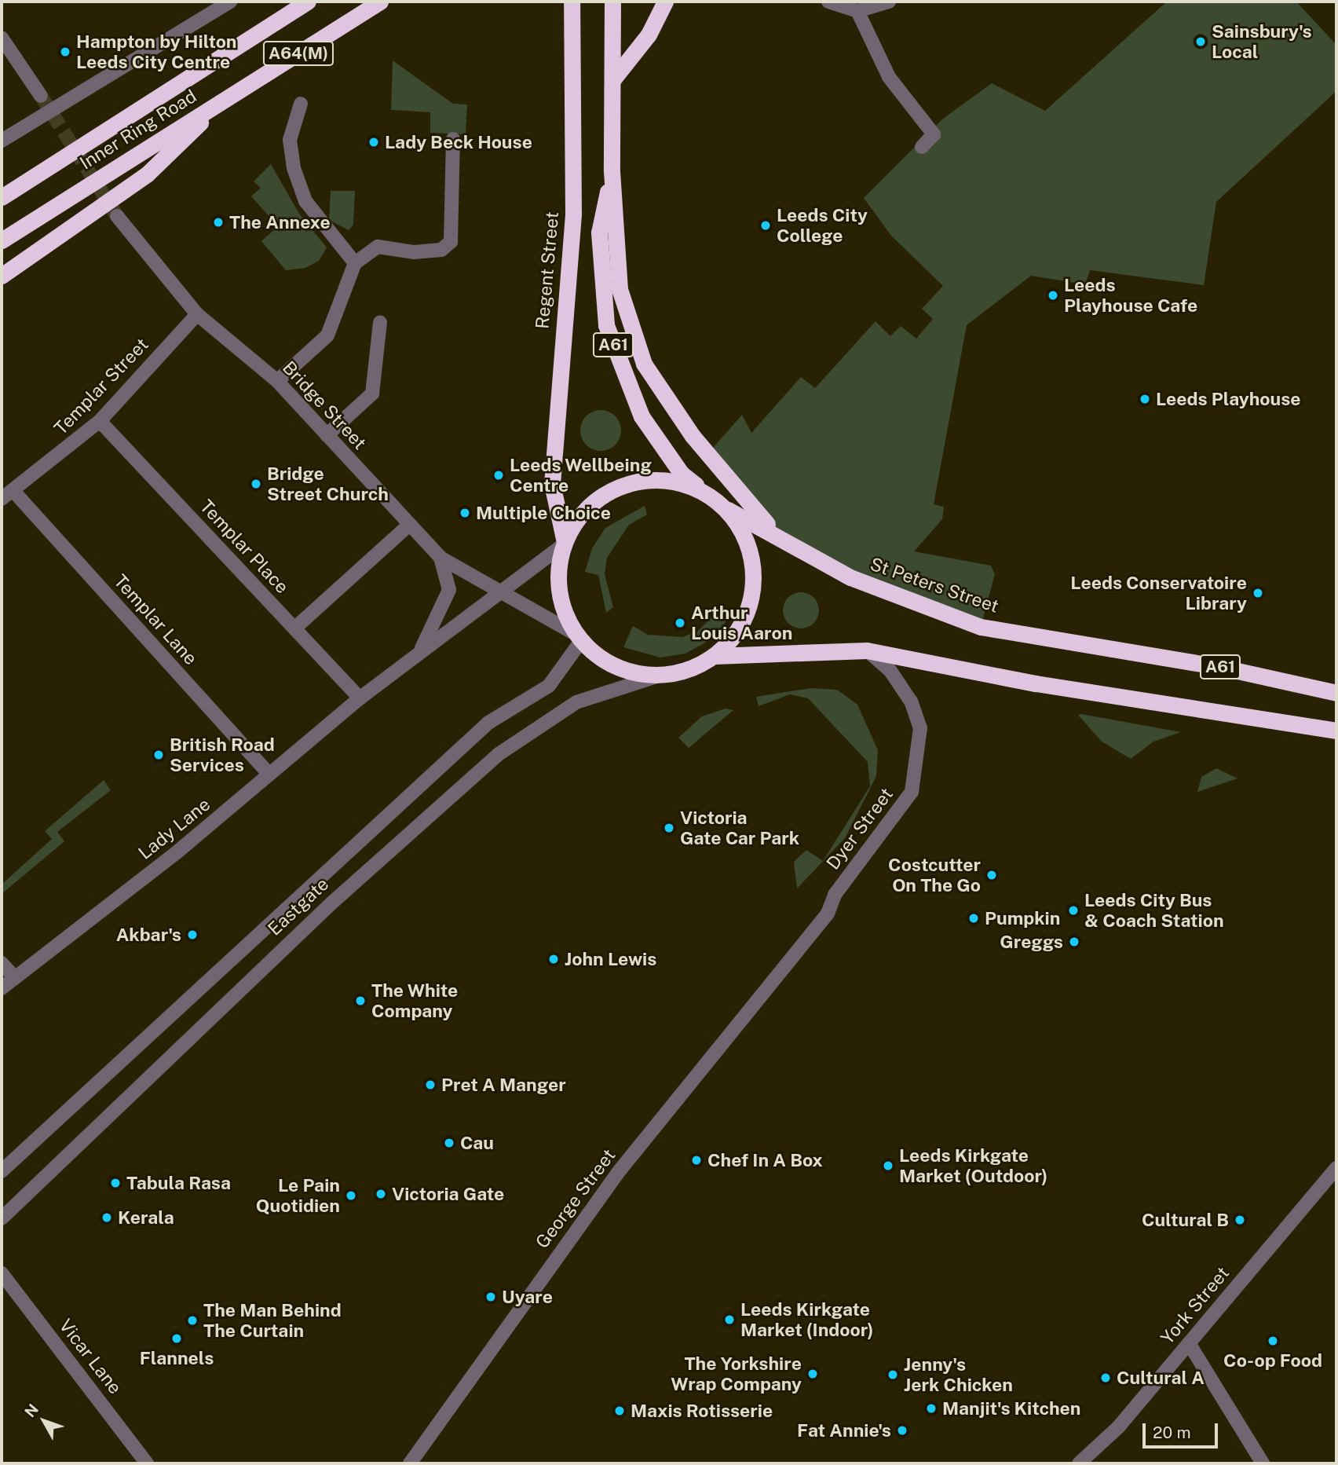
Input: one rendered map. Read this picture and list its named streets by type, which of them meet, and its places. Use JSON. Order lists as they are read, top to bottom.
{
  "streets": {
    "highway": [
      "A64(M)",
      "Inner Ring Road",
      "Regent Street",
      "A61",
      "St Peters Street",
      "Eastgate"
    ],
    "street": [
      "Templar Street",
      "Bridge Street",
      "Templar Place",
      "Templar Lane",
      "Lady Lane",
      "Dyer Street",
      "George Street",
      "York Street",
      "Vicar Lane"
    ]
  },
  "crossings": [
    ["A64(M)", "Inner Ring Road"],
    ["Regent Street", "A61"],
    ["Regent Street", "Bridge Street"],
    ["Regent Street", "St Peters Street"],
    ["Regent Street", "Lady Lane"],
    ["Regent Street", "Eastgate"],
    ["A61", "Bridge Street"],
    ["A61", "St Peters Street"],
    ["A61", "Lady Lane"],
    ["A61", "Dyer Street"],
    ["A61", "Eastgate"],
    ["Templar Street", "Bridge Street"],
    ["Templar Street", "Templar Place"],
    ["Templar Street", "Templar Lane"],
    ["Bridge Street", "St Peters Street"],
    ["Bridge Street", "Lady Lane"],
    ["Bridge Street", "Eastgate"],
    ["Templar Place", "Lady Lane"],
    ["St Peters Street", "Lady Lane"],
    ["St Peters Street", "Eastgate"],
    ["Templar Lane", "Lady Lane"],
    ["Lady Lane", "Eastgate"],
    ["Dyer Street", "George Street"]
  ],
  "places": [
    "Sainsbury's Local",
    "Hampton by Hilton Leeds City Centre",
    "Lady Beck House",
    "The Annexe",
    "Leeds City College",
    "Leeds Playhouse Cafe",
    "Leeds Playhouse",
    "Leeds Wellbeing Centre",
    "Bridge Street Church",
    "Multiple Choice",
    "Leeds Conservatoire Library",
    "Arthur Louis Aaron",
    "British Road Services",
    "Victoria Gate Car Park",
    "Costcutter On The Go",
    "Leeds City Bus & Coach Station",
    "Pumpkin",
    "Akbar's",
    "Greggs",
    "John Lewis",
    "The White Company",
    "Pret A Manger",
    "Cau",
    "Chef In A Box",
    "Leeds Kirkgate Market (Outdoor)",
    "Tabula Rasa",
    "Victoria Gate",
    "Le Pain Quotidien",
    "Kerala",
    "Cultural B",
    "Uyare",
    "Leeds Kirkgate Market (Indoor)",
    "The Man Behind The Curtain",
    "Flannels",
    "Co-op Food",
    "The Yorkshire Wrap Company",
    "Jenny's Jerk Chicken",
    "Cultural A",
    "Manjit's Kitchen",
    "Maxis Rotisserie",
    "Fat Annie's"
  ],
  "scale_bar": "20 m",
  "north": "top left"
}
